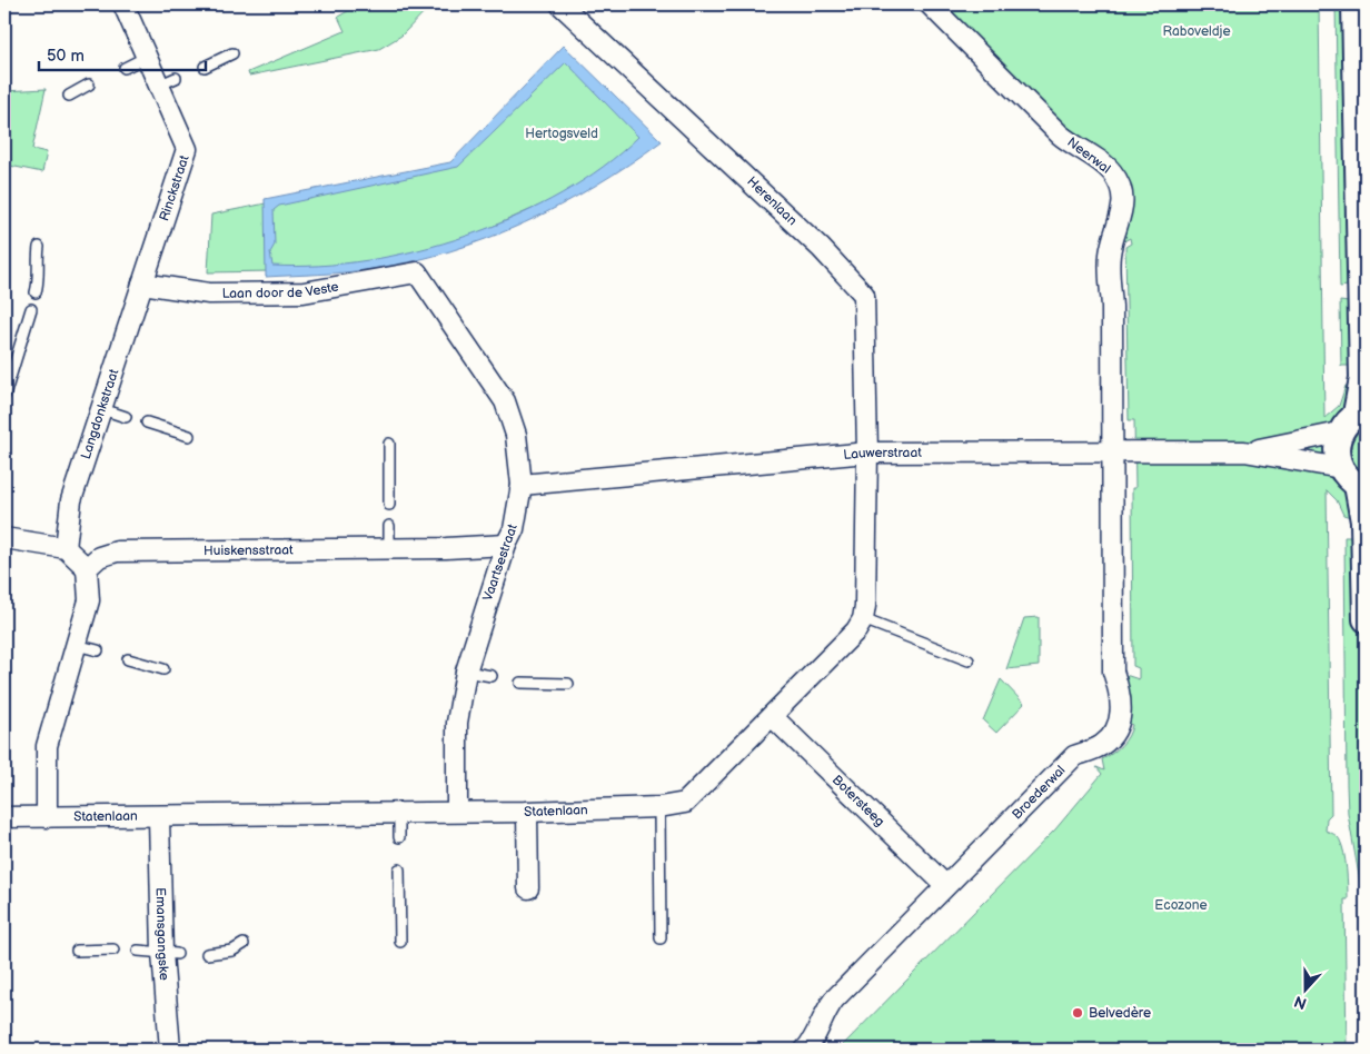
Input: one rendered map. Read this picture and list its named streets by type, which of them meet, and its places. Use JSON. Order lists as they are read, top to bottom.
{
  "streets": {
    "street": [
      "Neerwal",
      "Rinckstraat",
      "Herenlaan",
      "Laan door de Veste",
      "Langdonkstraat",
      "Lauwerstraat",
      "Huiskensstraat",
      "Vaartsestraat",
      "Broederwal",
      "Botersteeg",
      "Statenlaan",
      "Emansgangske"
    ]
  },
  "crossings": [
    ["Neerwal", "Lauwerstraat"],
    ["Neerwal", "Broederwal"],
    ["Rinckstraat", "Laan door de Veste"],
    ["Rinckstraat", "Langdonkstraat"],
    ["Herenlaan", "Lauwerstraat"],
    ["Laan door de Veste", "Langdonkstraat"],
    ["Laan door de Veste", "Vaartsestraat"],
    ["Lauwerstraat", "Vaartsestraat"],
    ["Lauwerstraat", "Broederwal"],
    ["Huiskensstraat", "Vaartsestraat"],
    ["Vaartsestraat", "Statenlaan"],
    ["Broederwal", "Botersteeg"],
    ["Botersteeg", "Statenlaan"],
    ["Statenlaan", "Emansgangske"]
  ],
  "parks": ["Raboveldje", "Hertogsveld", "Ecozone"],
  "places": ["Belvedère"],
  "scale_bar": "50 m",
  "north": "bottom"
}
